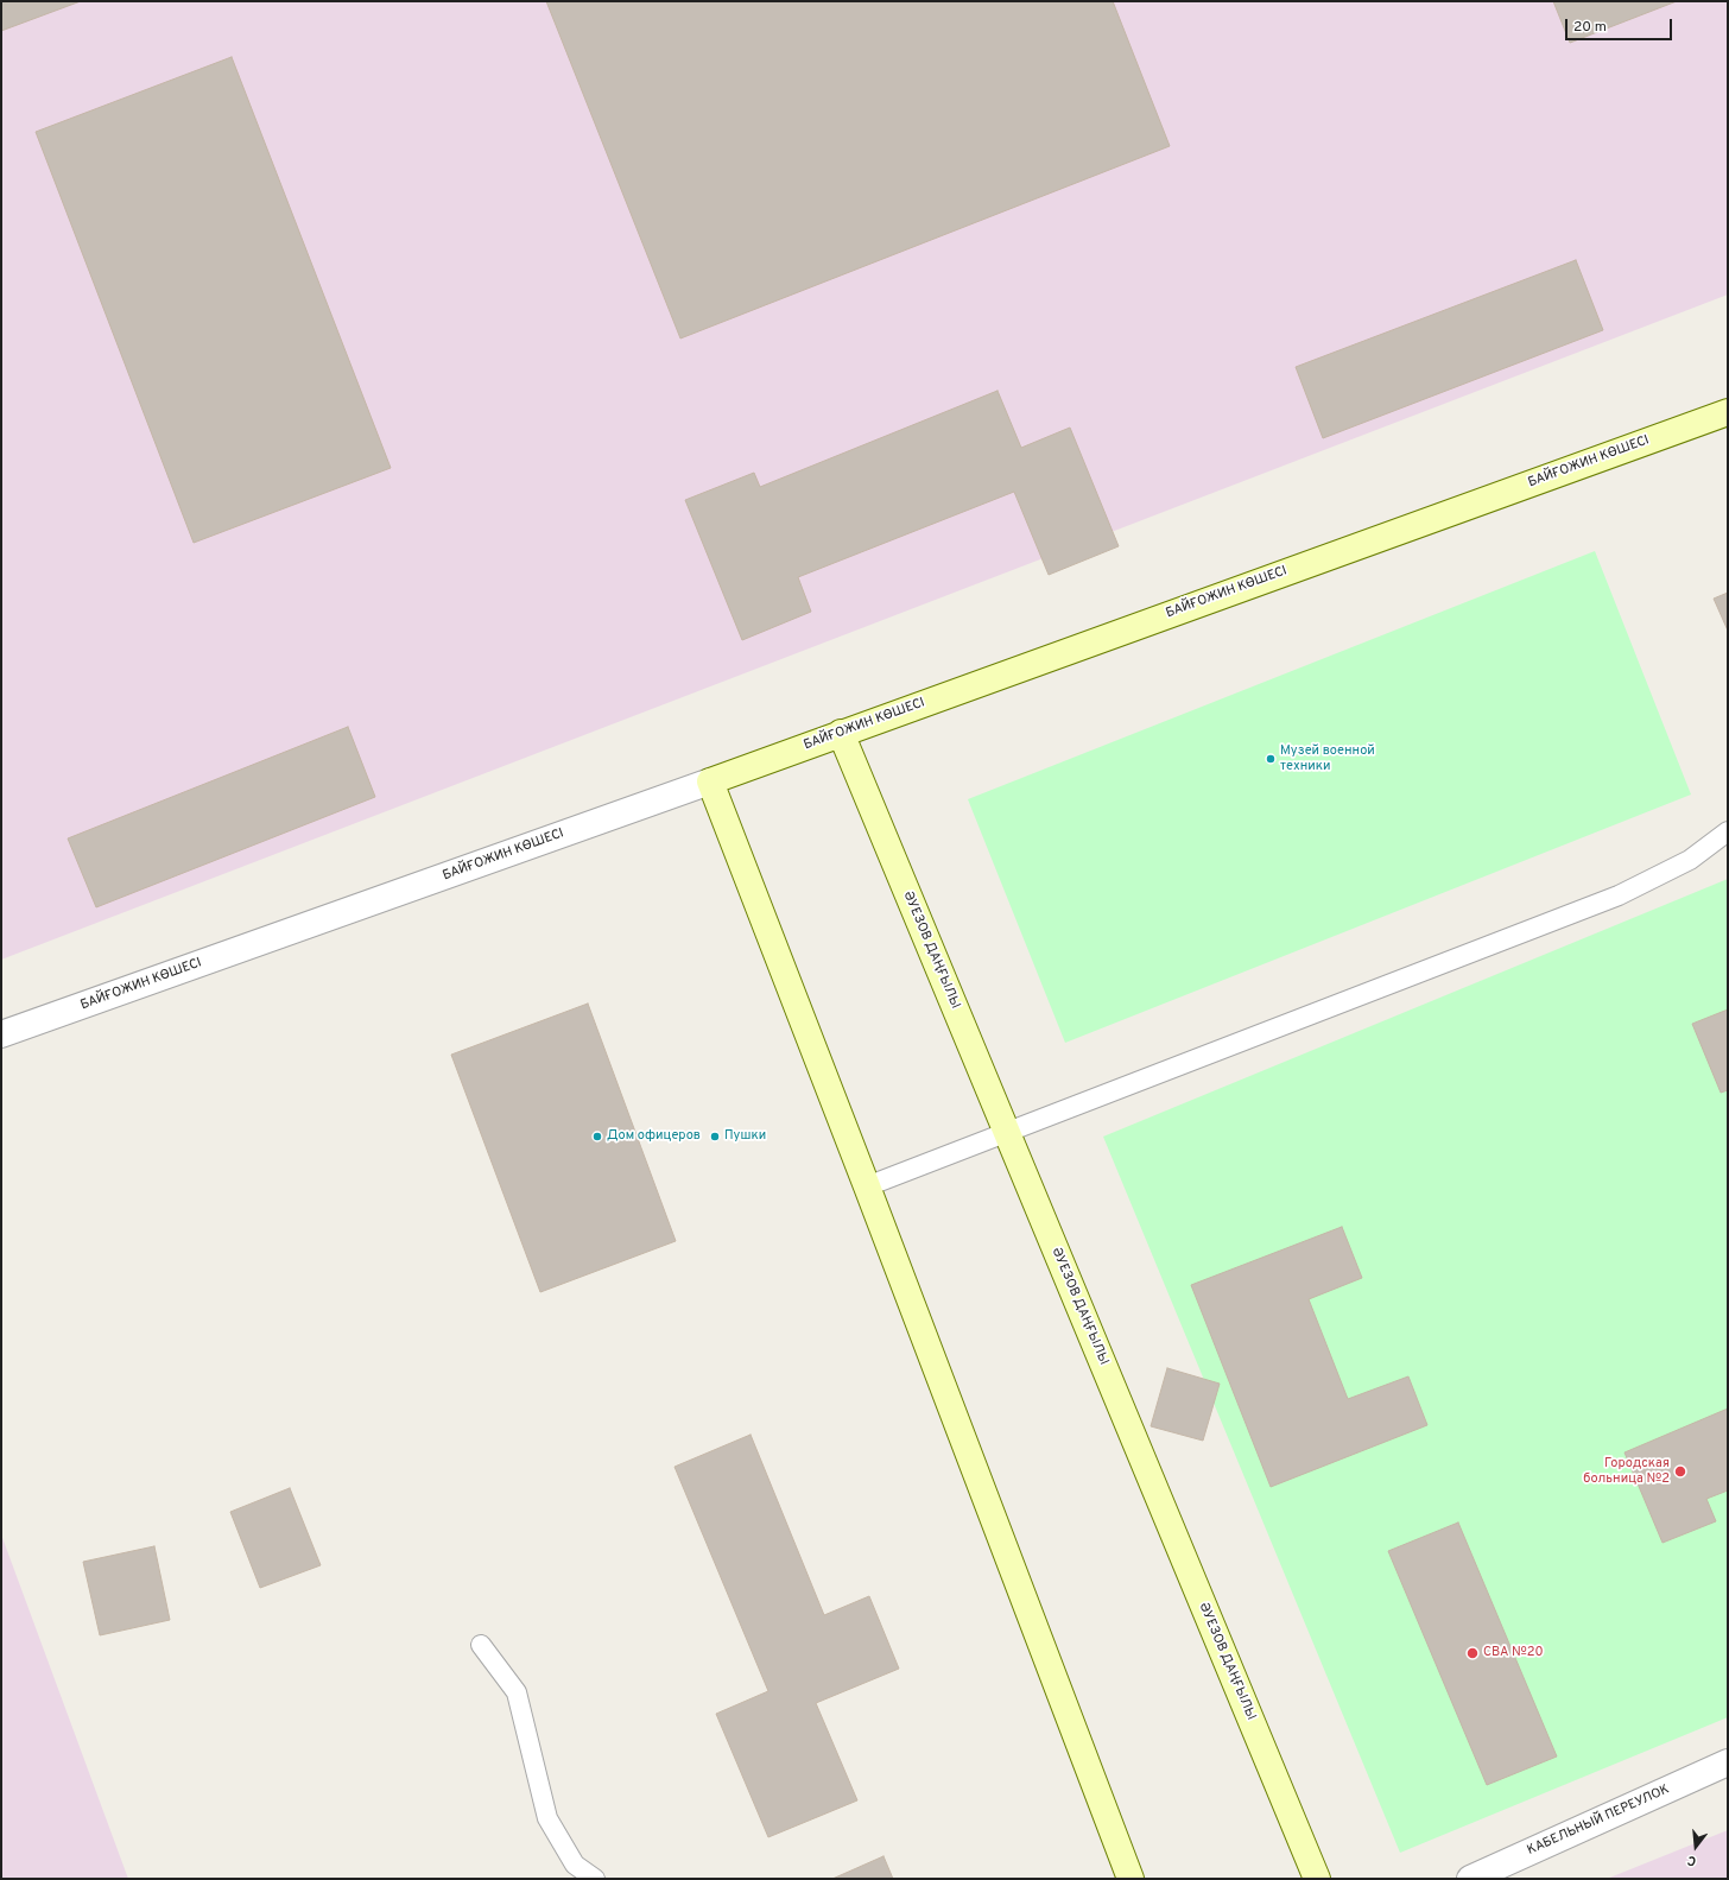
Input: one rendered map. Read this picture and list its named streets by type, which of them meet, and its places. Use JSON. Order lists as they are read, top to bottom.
{
  "streets": {
    "main road": ["БАЙҒОЖИН КӨШЕСІ", "ӘУЕЗОВ ДАҢҒЫЛЫ"],
    "street": ["КАБЕЛЬНЫЙ ПЕРЕУЛОК"]
  },
  "crossings": [
    ["БАЙҒОЖИН КӨШЕСІ", "ӘУЕЗОВ ДАҢҒЫЛЫ"]
  ],
  "places": [
    "Музей военной техники",
    "Дом офицеров",
    "Пушки",
    "Городская больница №2",
    "СВА №20"
  ],
  "scale_bar": "20 m",
  "north": "bottom"
}
